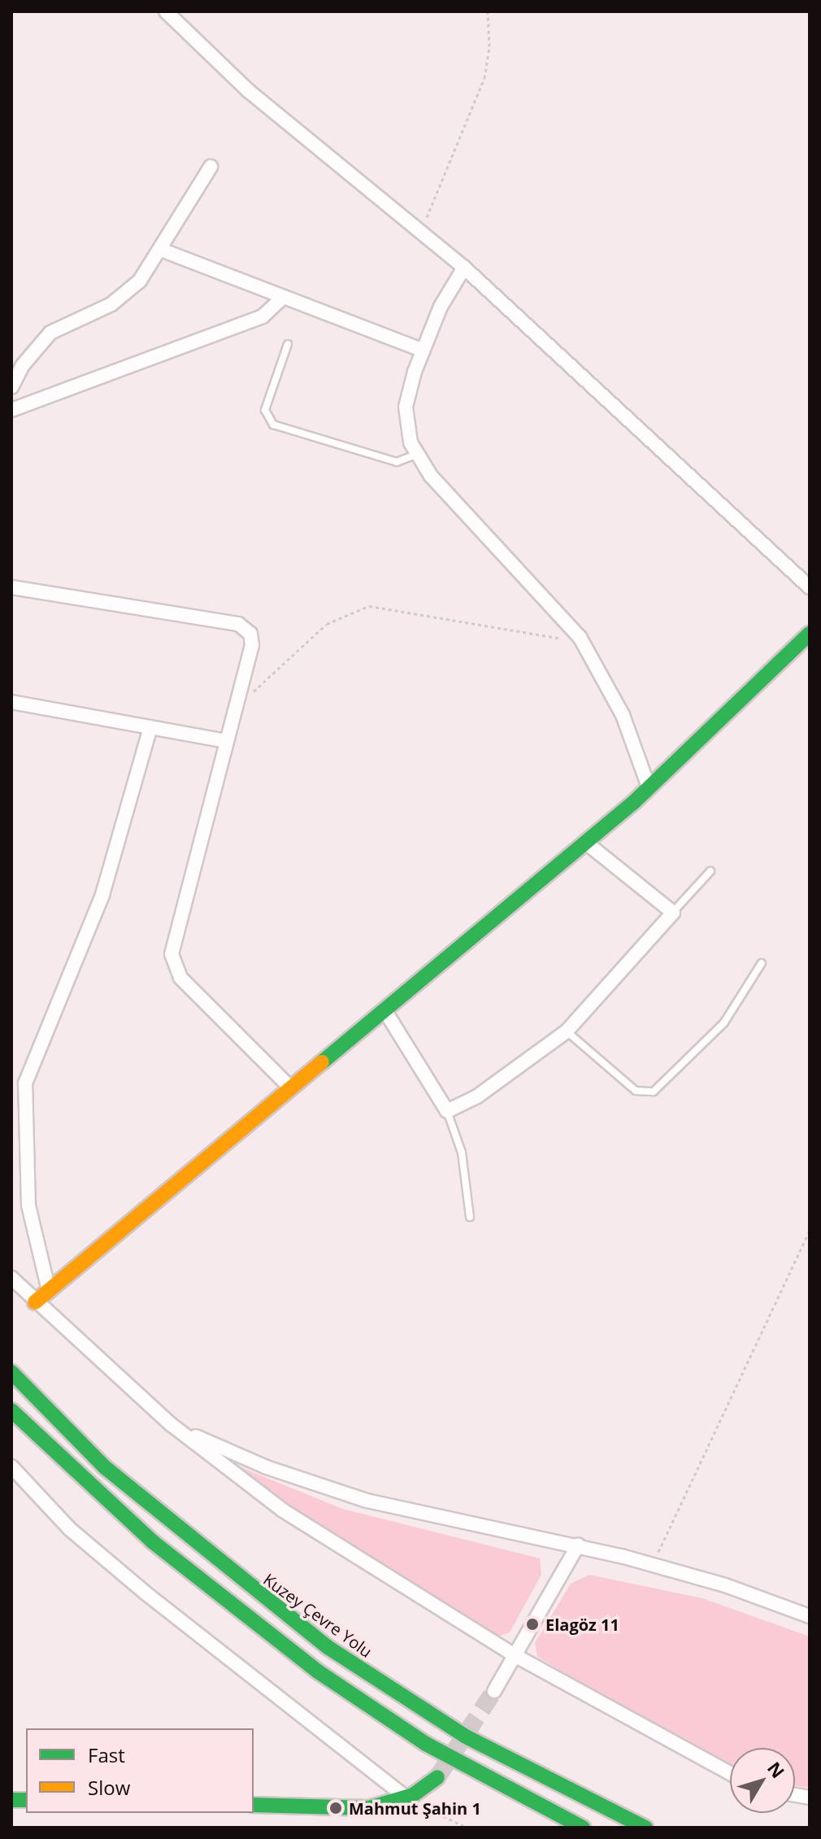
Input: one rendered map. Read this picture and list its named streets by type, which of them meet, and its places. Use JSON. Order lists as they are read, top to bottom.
{
  "streets": {
    "main road": ["Kuzey Çevre Yolu"]
  },
  "places": ["Elagöz 11", "Mahmut Şahin 1"],
  "legend": ["Fast", "Slow"],
  "north": "top right"
}
